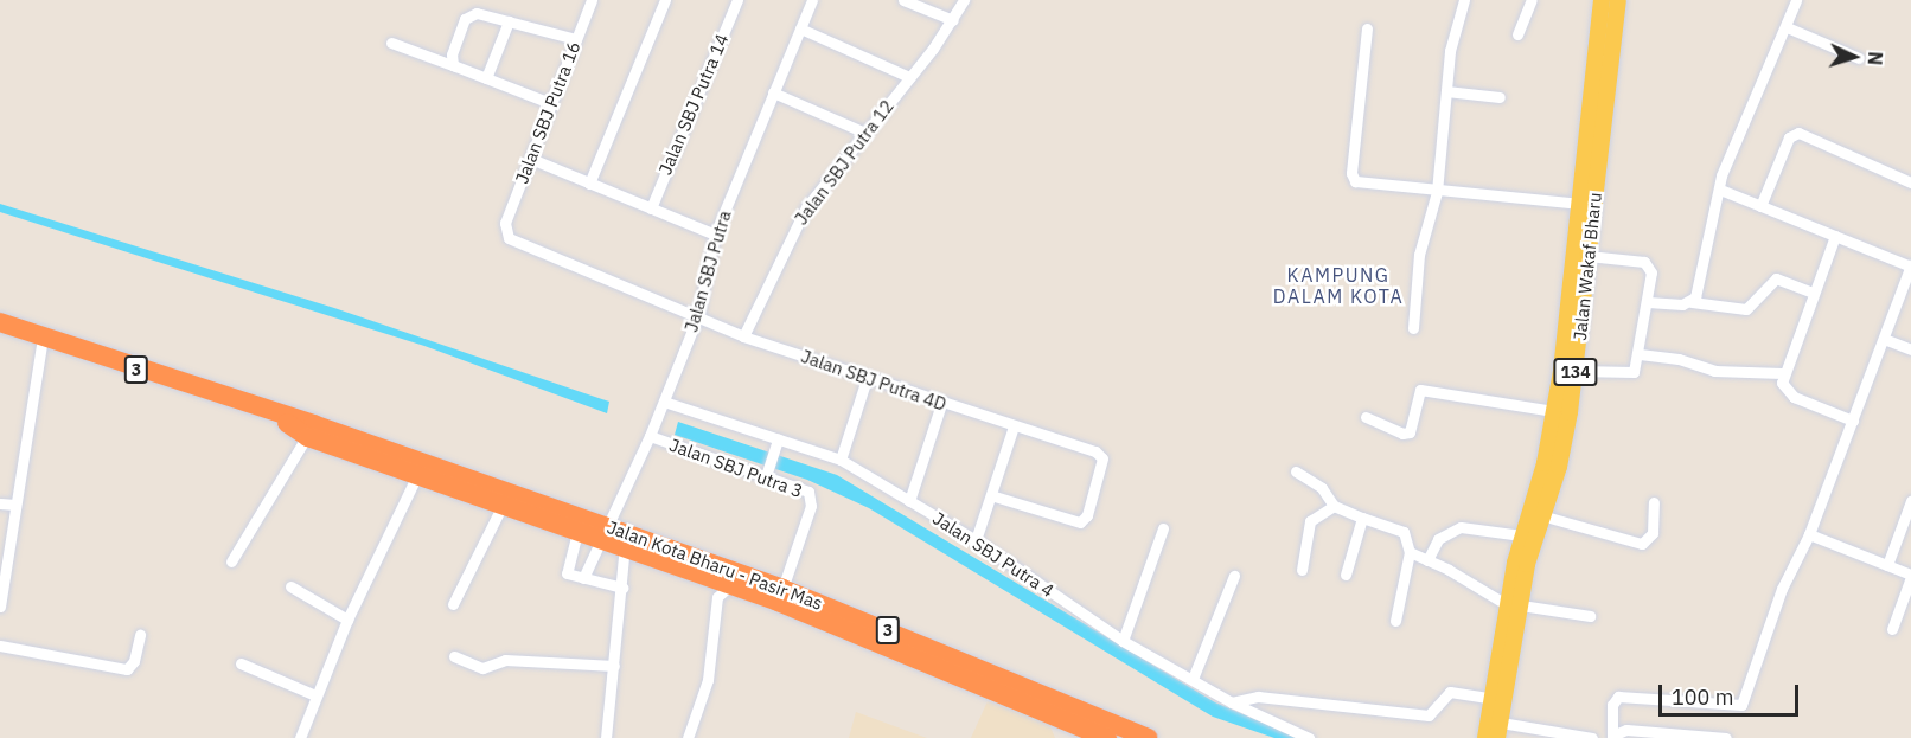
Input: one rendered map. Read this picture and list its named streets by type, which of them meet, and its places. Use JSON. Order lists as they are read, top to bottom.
{
  "streets": {
    "highway": ["3", "Jalan Kota Bharu - Pasir Mas"],
    "main road": ["Jalan Wakaf Bharu", "134"],
    "street": [
      "Jalan SBJ Putra 14",
      "Jalan SBJ Putra 16",
      "Jalan SBJ Putra 12",
      "Jalan SBJ Putra",
      "Jalan SBJ Putra 4D",
      "Jalan SBJ Putra 3",
      "Jalan SBJ Putra 4"
    ]
  },
  "crossings": [
    ["Jalan SBJ Putra 16", "Jalan SBJ Putra 4D"],
    ["Jalan SBJ Putra 12", "Jalan SBJ Putra 4D"],
    ["Jalan SBJ Putra", "Jalan SBJ Putra 4D"],
    ["Jalan SBJ Putra", "Jalan SBJ Putra 3"],
    ["Jalan SBJ Putra", "Jalan SBJ Putra 4"],
    ["Jalan SBJ Putra", "Jalan Kota Bharu - Pasir Mas"],
    ["Jalan SBJ Putra 3", "Jalan Kota Bharu - Pasir Mas"]
  ],
  "districts": ["KAMPUNG DALAM KOTA"],
  "scale_bar": "100 m",
  "north": "right"
}
